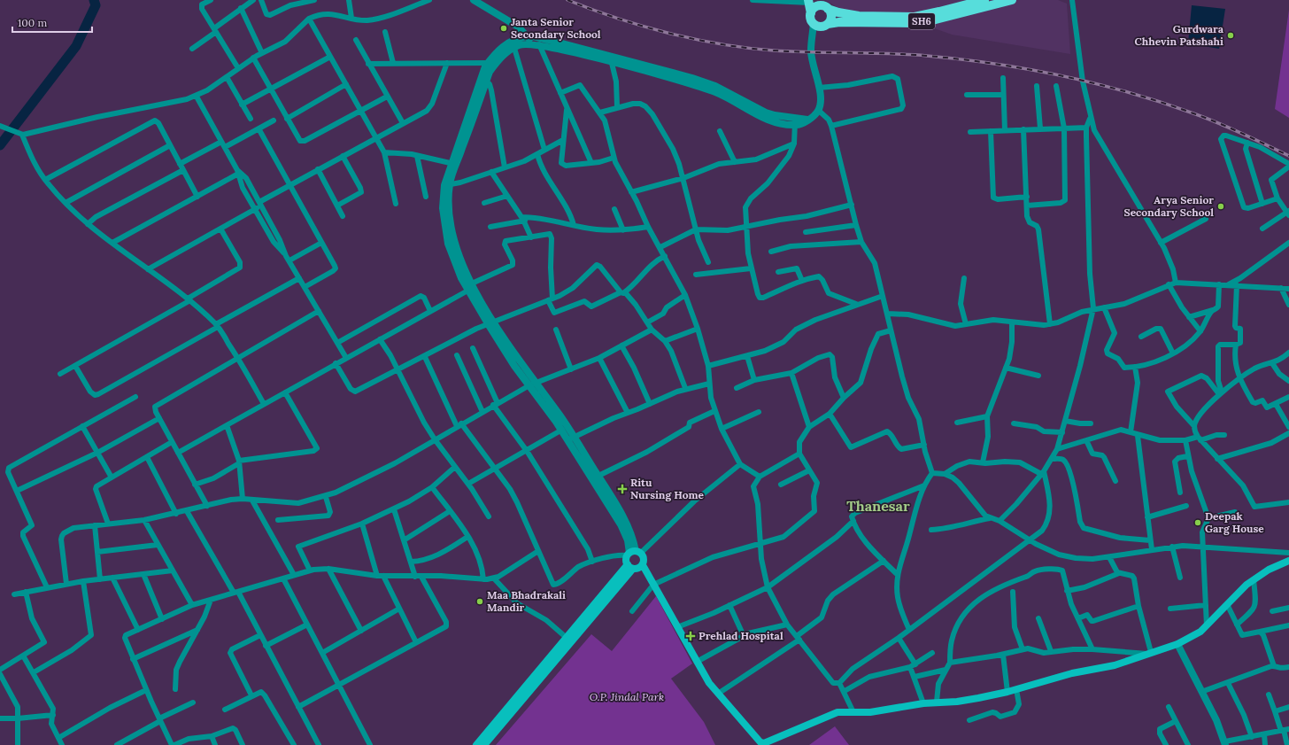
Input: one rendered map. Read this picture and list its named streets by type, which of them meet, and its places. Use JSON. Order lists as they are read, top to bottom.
{
  "streets": {
    "main road": ["SH6"]
  },
  "districts": ["Thanesar"],
  "parks": ["O.P. Jindal Park"],
  "places": {
    "other": [
      "Janta Senior Secondary School",
      "Gurdwara Chhevin Patshahi",
      "Arya Senior Secondary School",
      "Deepak Garg House",
      "Maa Bhadrakali Mandir"
    ],
    "health": ["Ritu Nursing Home", "Prehlad Hospital"]
  },
  "scale_bar": "100 m"
}
